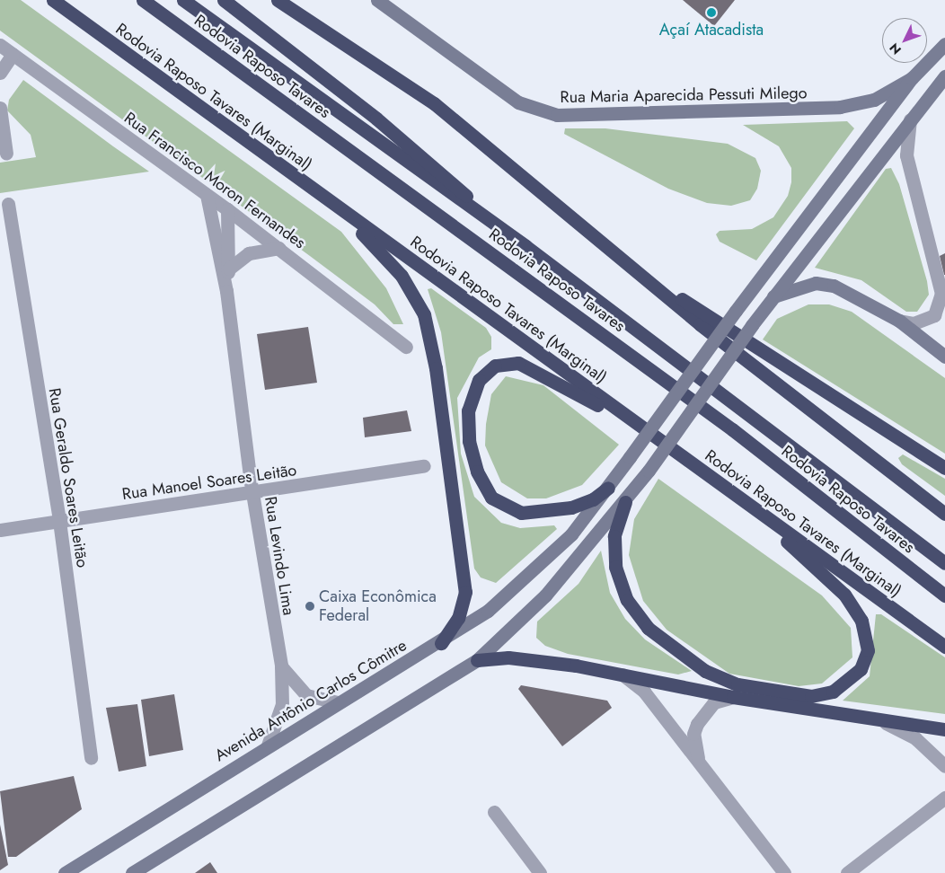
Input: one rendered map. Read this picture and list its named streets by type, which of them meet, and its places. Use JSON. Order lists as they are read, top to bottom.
{
  "streets": {
    "highway": ["Rodovia Raposo Tavares", "Rodovia Raposo Tavares (Marginal)"],
    "main road": ["Rua Maria Aparecida Pessuti Milego", "Avenida Antônio Carlos Cômitre"],
    "street": [
      "Rua Francisco Moron Fernandes",
      "Rua Geraldo Soares Leitão",
      "Rua Manoel Soares Leitão",
      "Rua Levindo Lima"
    ]
  },
  "crossings": [
    ["Rua Maria Aparecida Pessuti Milego", "Avenida Antônio Carlos Cômitre"],
    ["Rua Francisco Moron Fernandes", "Rua Levindo Lima"],
    ["Rua Geraldo Soares Leitão", "Rua Manoel Soares Leitão"],
    ["Rua Manoel Soares Leitão", "Rua Levindo Lima"],
    ["Rua Levindo Lima", "Avenida Antônio Carlos Cômitre"]
  ],
  "places": ["Açaí Atacadista", "Caixa Econômica Federal"],
  "north": "bottom left"
}
